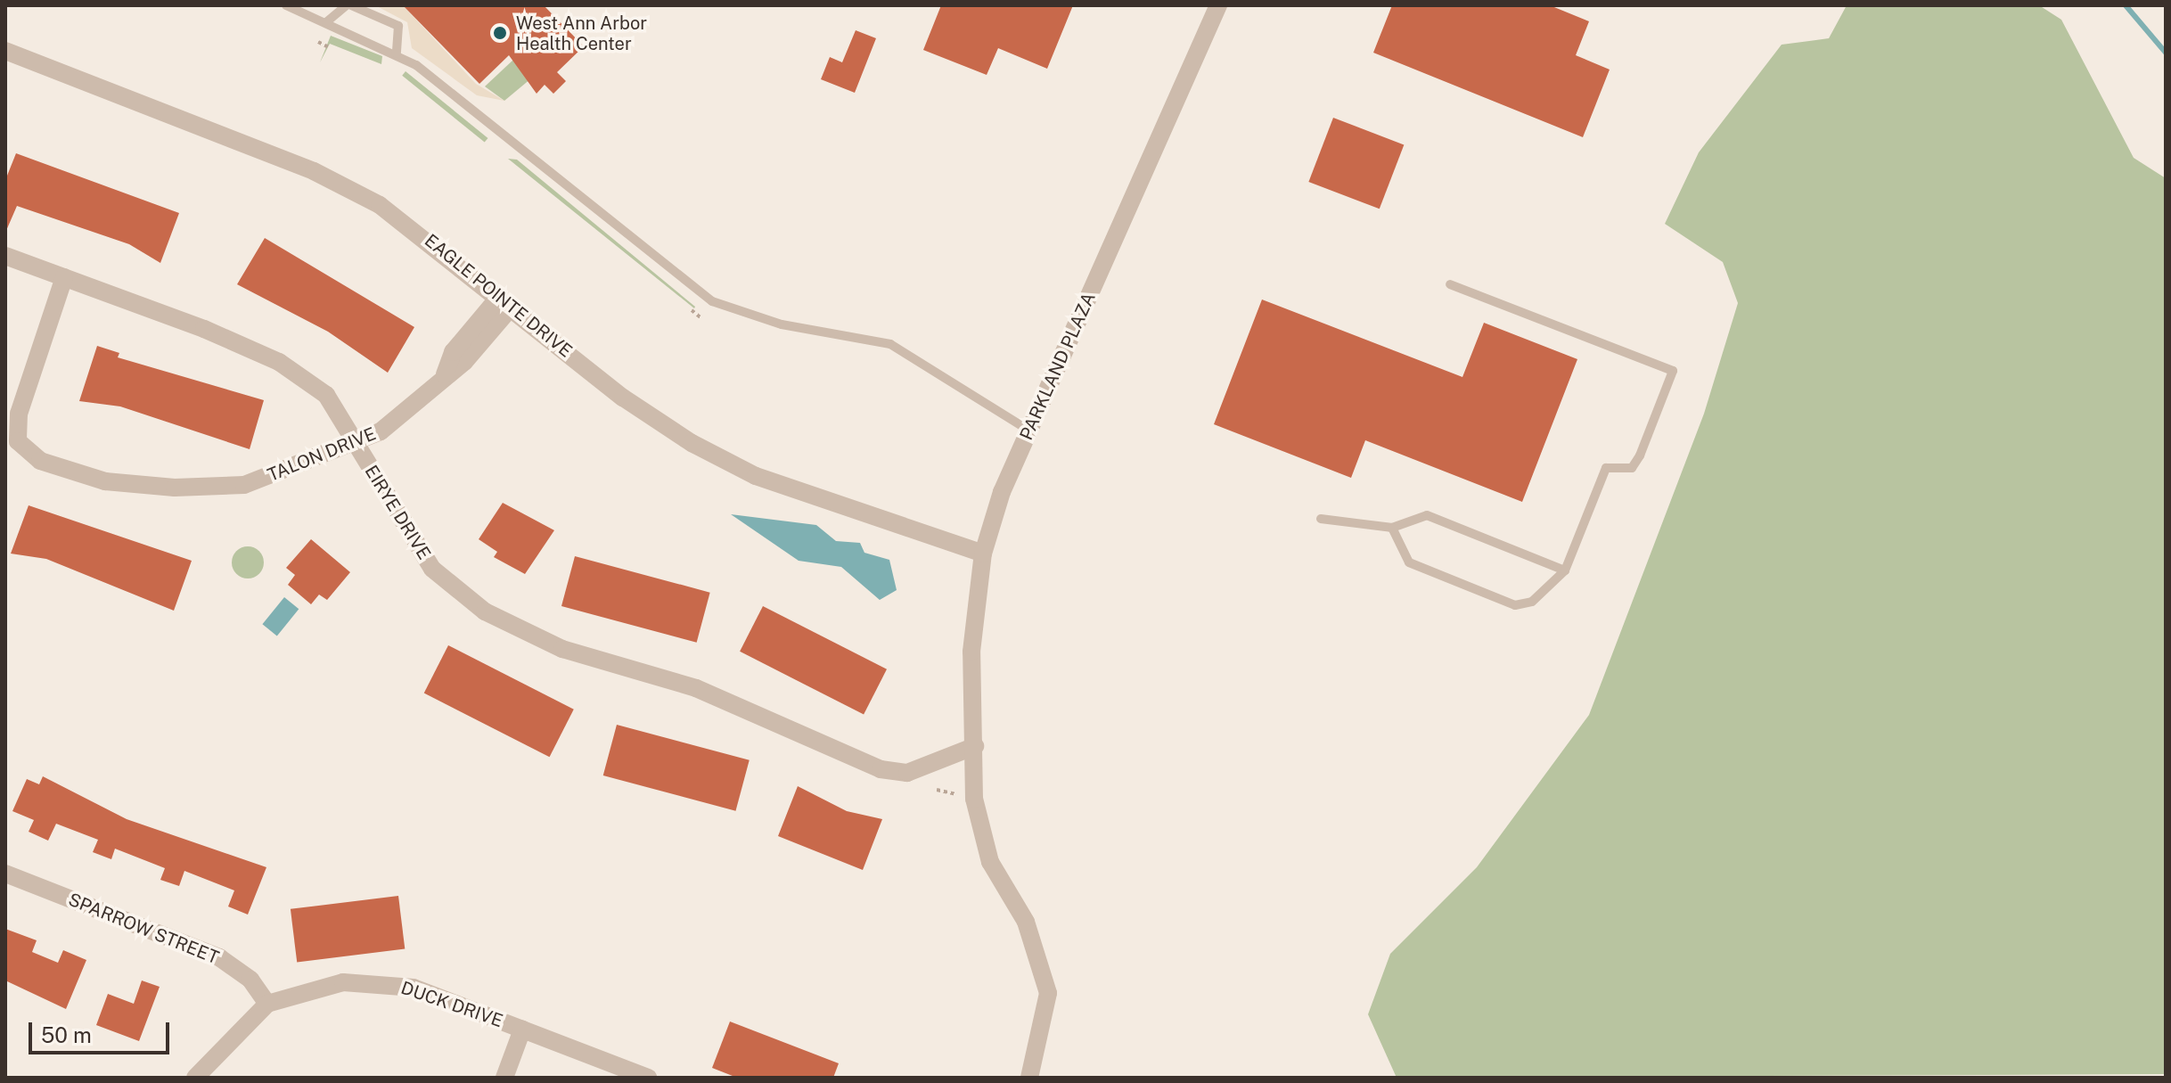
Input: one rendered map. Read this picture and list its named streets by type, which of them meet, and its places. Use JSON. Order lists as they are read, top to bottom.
{
  "streets": {
    "street": [
      "EAGLE POINTE DRIVE",
      "PARKLAND PLAZA",
      "TALON DRIVE",
      "EIRYE DRIVE",
      "SPARROW STREET",
      "DUCK DRIVE"
    ]
  },
  "crossings": [
    ["EAGLE POINTE DRIVE", "PARKLAND PLAZA"],
    ["EAGLE POINTE DRIVE", "TALON DRIVE"],
    ["PARKLAND PLAZA", "EIRYE DRIVE"],
    ["TALON DRIVE", "EIRYE DRIVE"],
    ["SPARROW STREET", "DUCK DRIVE"]
  ],
  "places": ["West Ann Arbor Health Center"],
  "scale_bar": "50 m"
}
